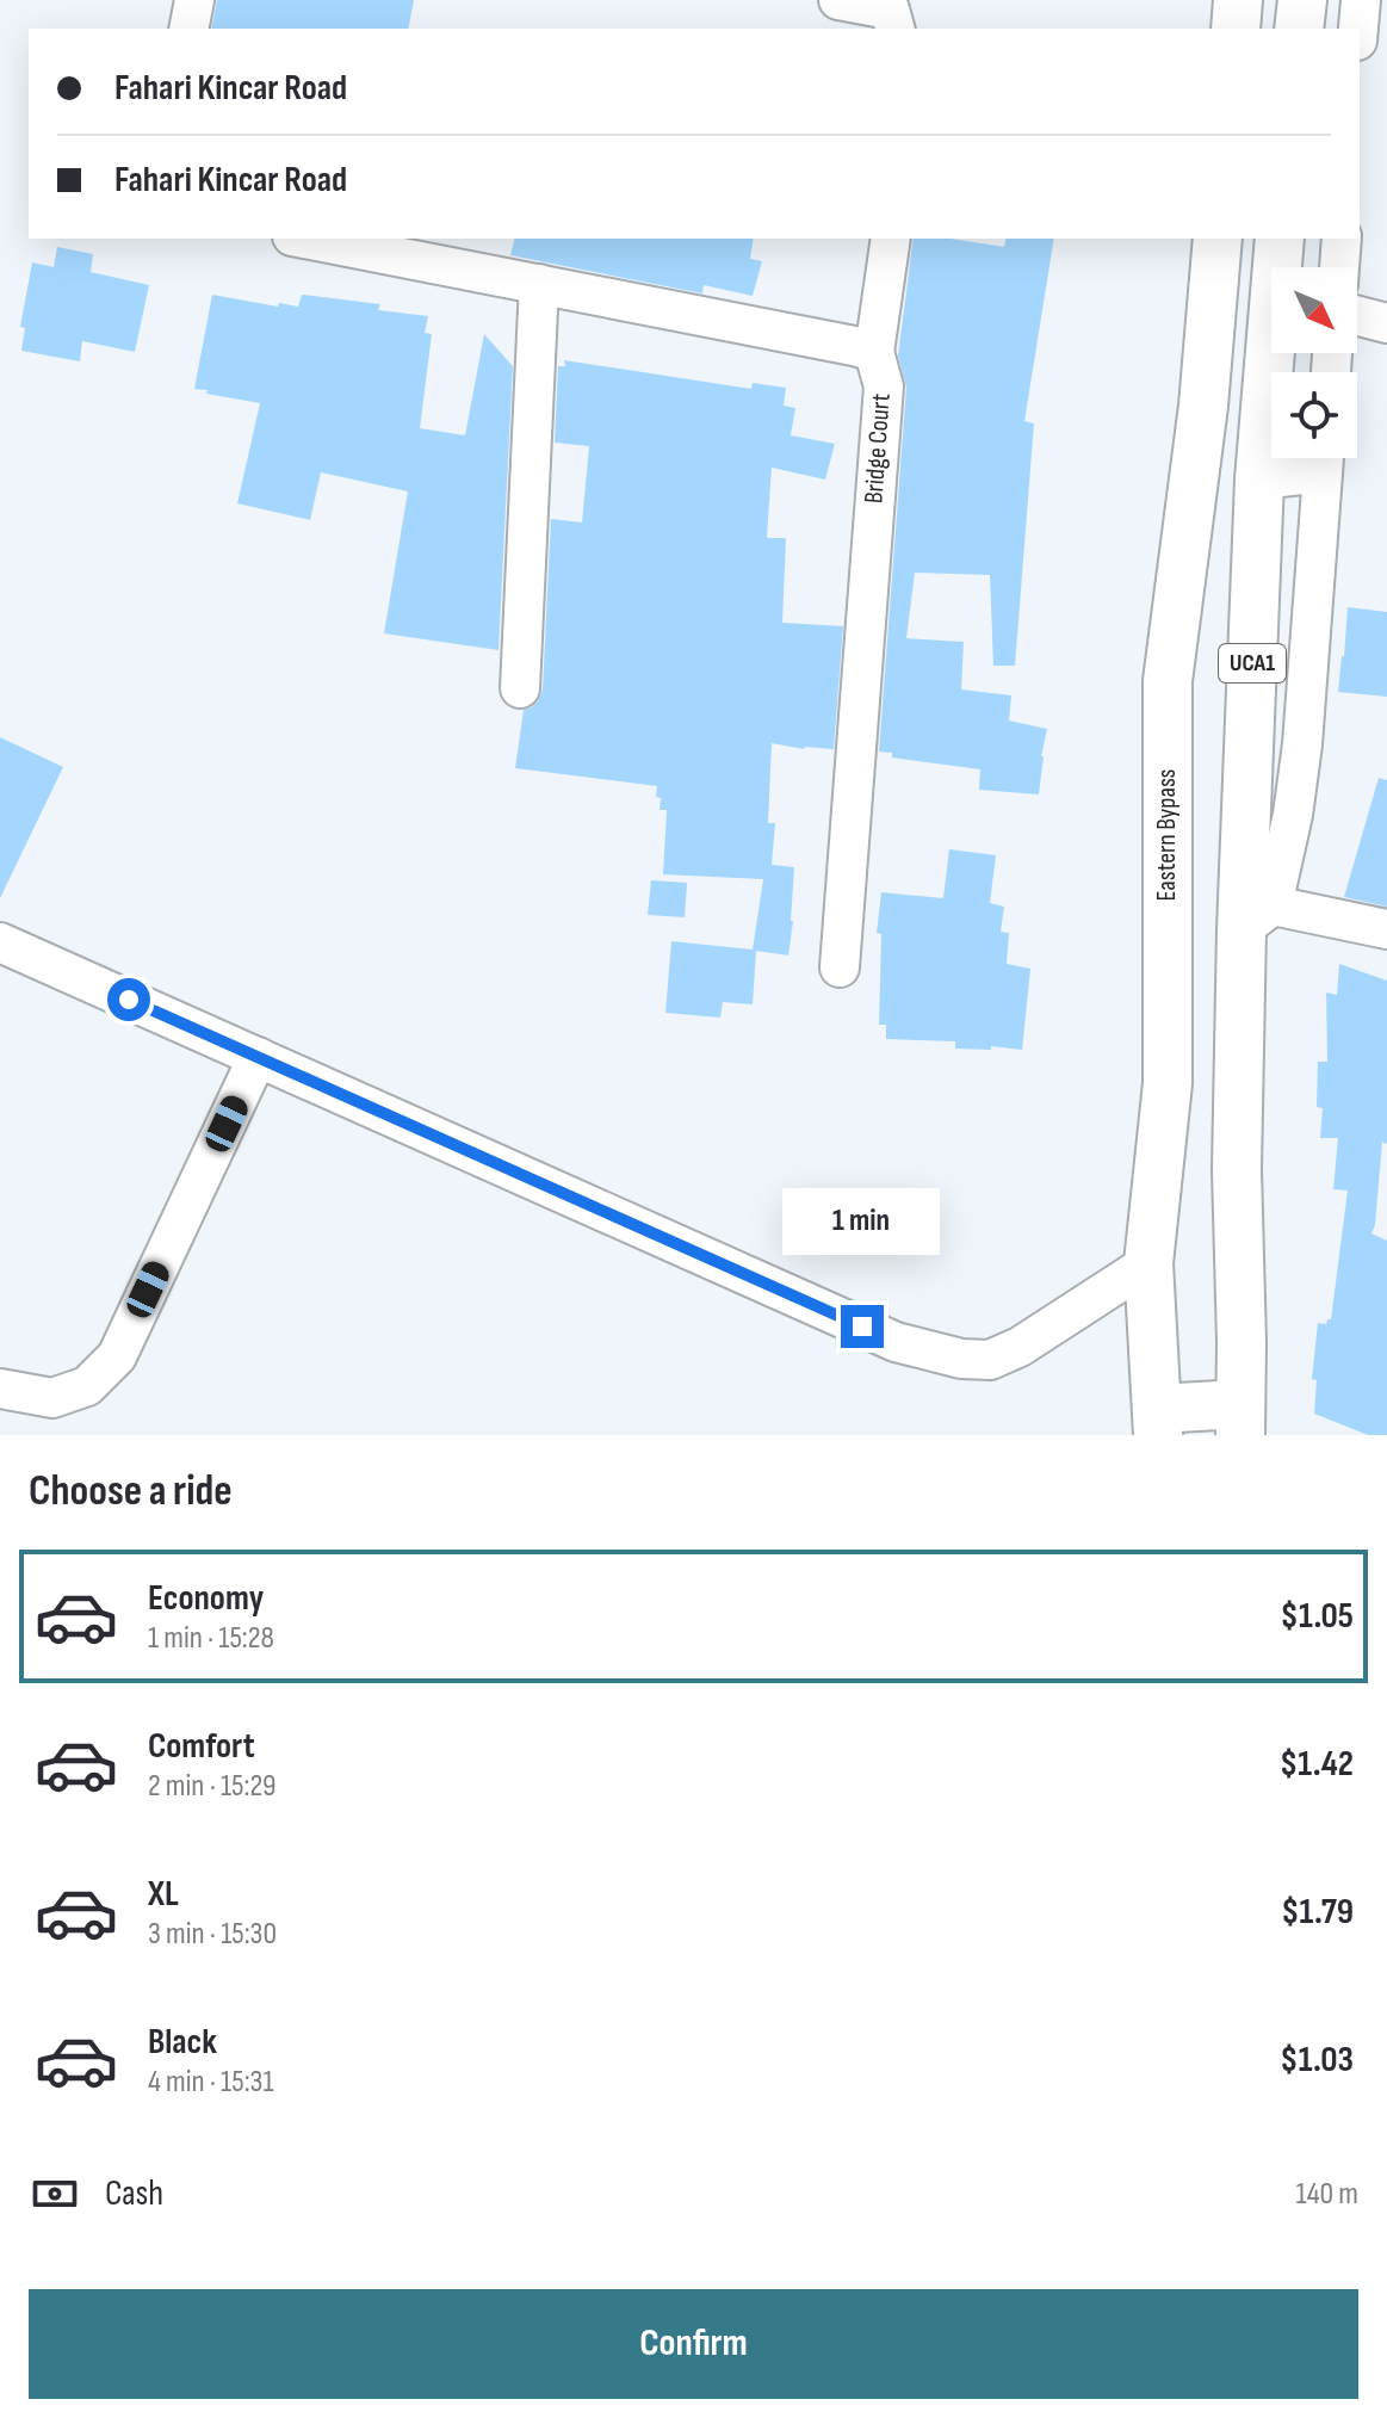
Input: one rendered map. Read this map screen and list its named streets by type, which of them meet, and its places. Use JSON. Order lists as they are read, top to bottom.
{
  "streets": {
    "main road": ["UCA1", "Eastern Bypass"],
    "street": ["Bridge Court"]
  },
  "north": "bottom right",
  "page": {
    "banner": ["Fahari Kincar Road", "Fahari Kincar Road"],
    "bubble": "1 min",
    "heading": "Choose a ride",
    "list": [
      {
        "name": "Economy",
        "note": "1 min · 15:28",
        "value": "$1.05"
      },
      {
        "name": "Comfort",
        "note": "2 min · 15:29",
        "value": "$1.42"
      },
      {
        "name": "XL",
        "note": "3 min · 15:30",
        "value": "$1.79"
      },
      {
        "name": "Black",
        "note": "4 min · 15:31",
        "value": "$1.03"
      }
    ],
    "pay": ["Cash", "140 m"],
    "buttons": "Confirm"
  }
}
